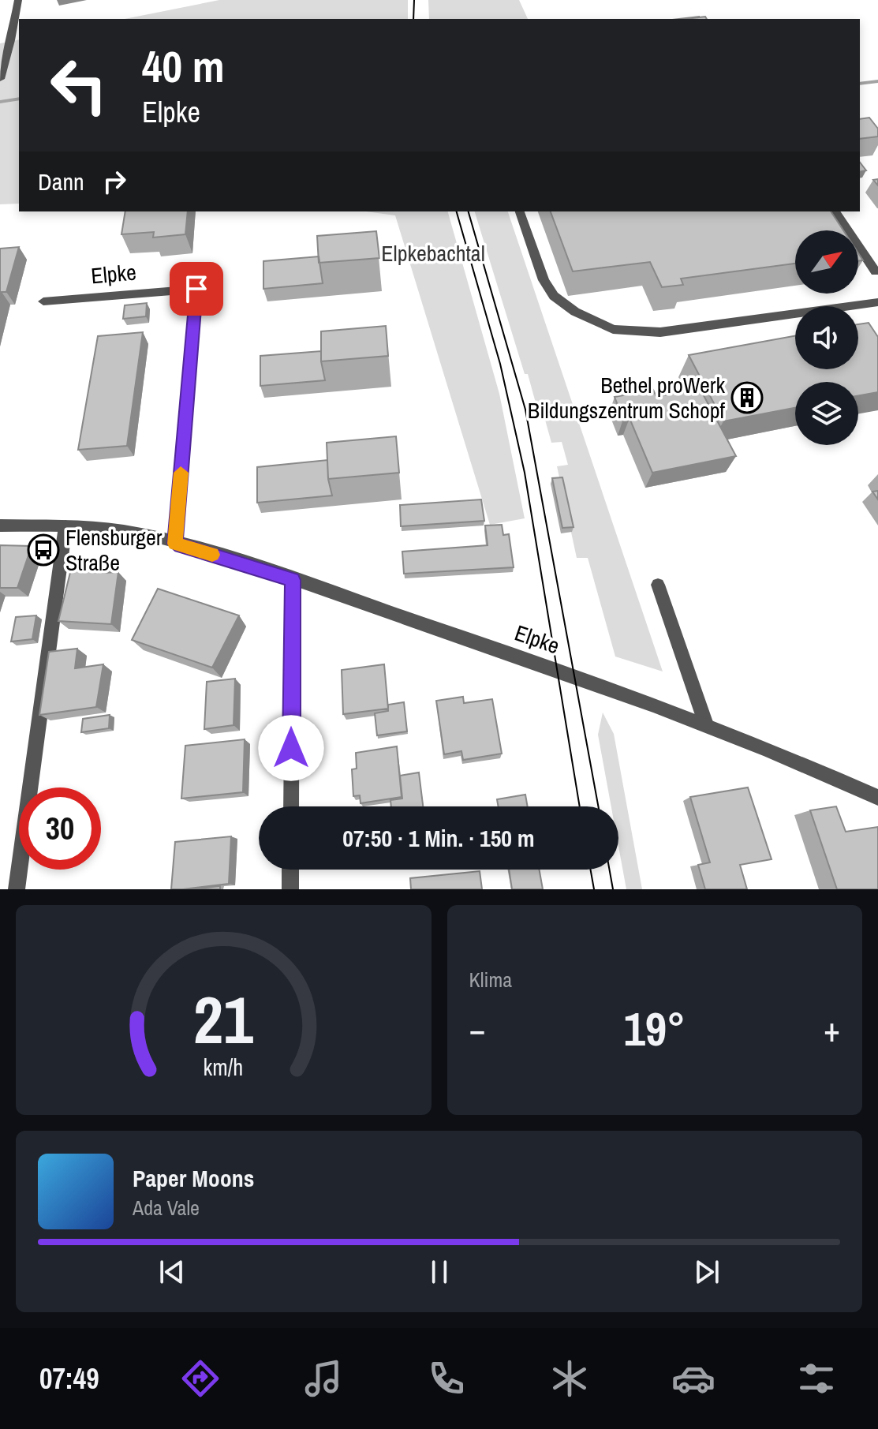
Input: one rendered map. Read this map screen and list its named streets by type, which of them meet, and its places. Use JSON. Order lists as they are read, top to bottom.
{
  "streets": {
    "street": ["Elpke"]
  },
  "parks": ["Elpkebachtal"],
  "places": {
    "building": ["Bethel proWerk Bildungszentrum Schopf"],
    "bus stop": ["Flensburger Straße"]
  },
  "north": "top right",
  "page": {
    "turn": ["40 m", "Elpke"],
    "then": "Dann",
    "limit": "30",
    "trip": "07:50 · 1 Min. · 150 m",
    "tile": "Klima",
    "heat": ["−", "19°", "+"],
    "song": ["Paper Moons", "Ada Vale"],
    "tabs": "07:49",
    "gauge": ["21", "km/h"]
  }
}
